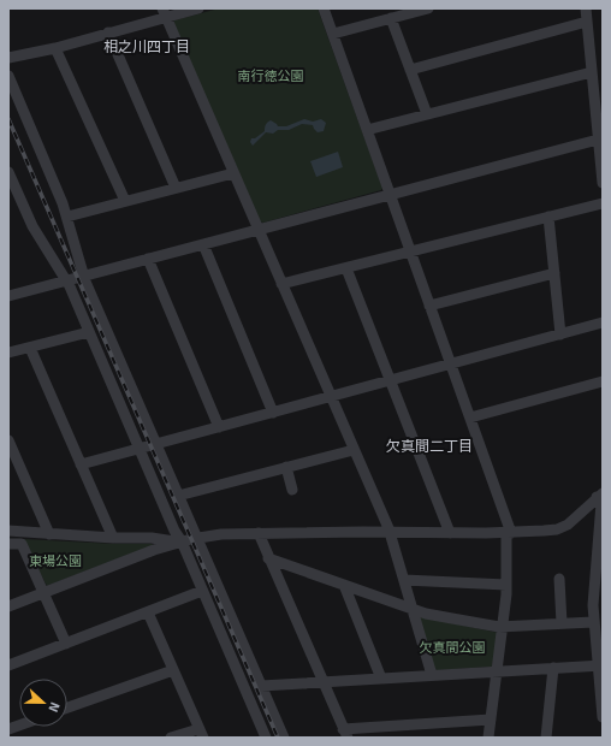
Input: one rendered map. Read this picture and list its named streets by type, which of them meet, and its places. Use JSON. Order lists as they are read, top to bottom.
{
  "districts": ["相之川四丁目", "欠真間二丁目"],
  "parks": ["南行徳公園", "東場公園", "欠真間公園"],
  "north": "right"
}
